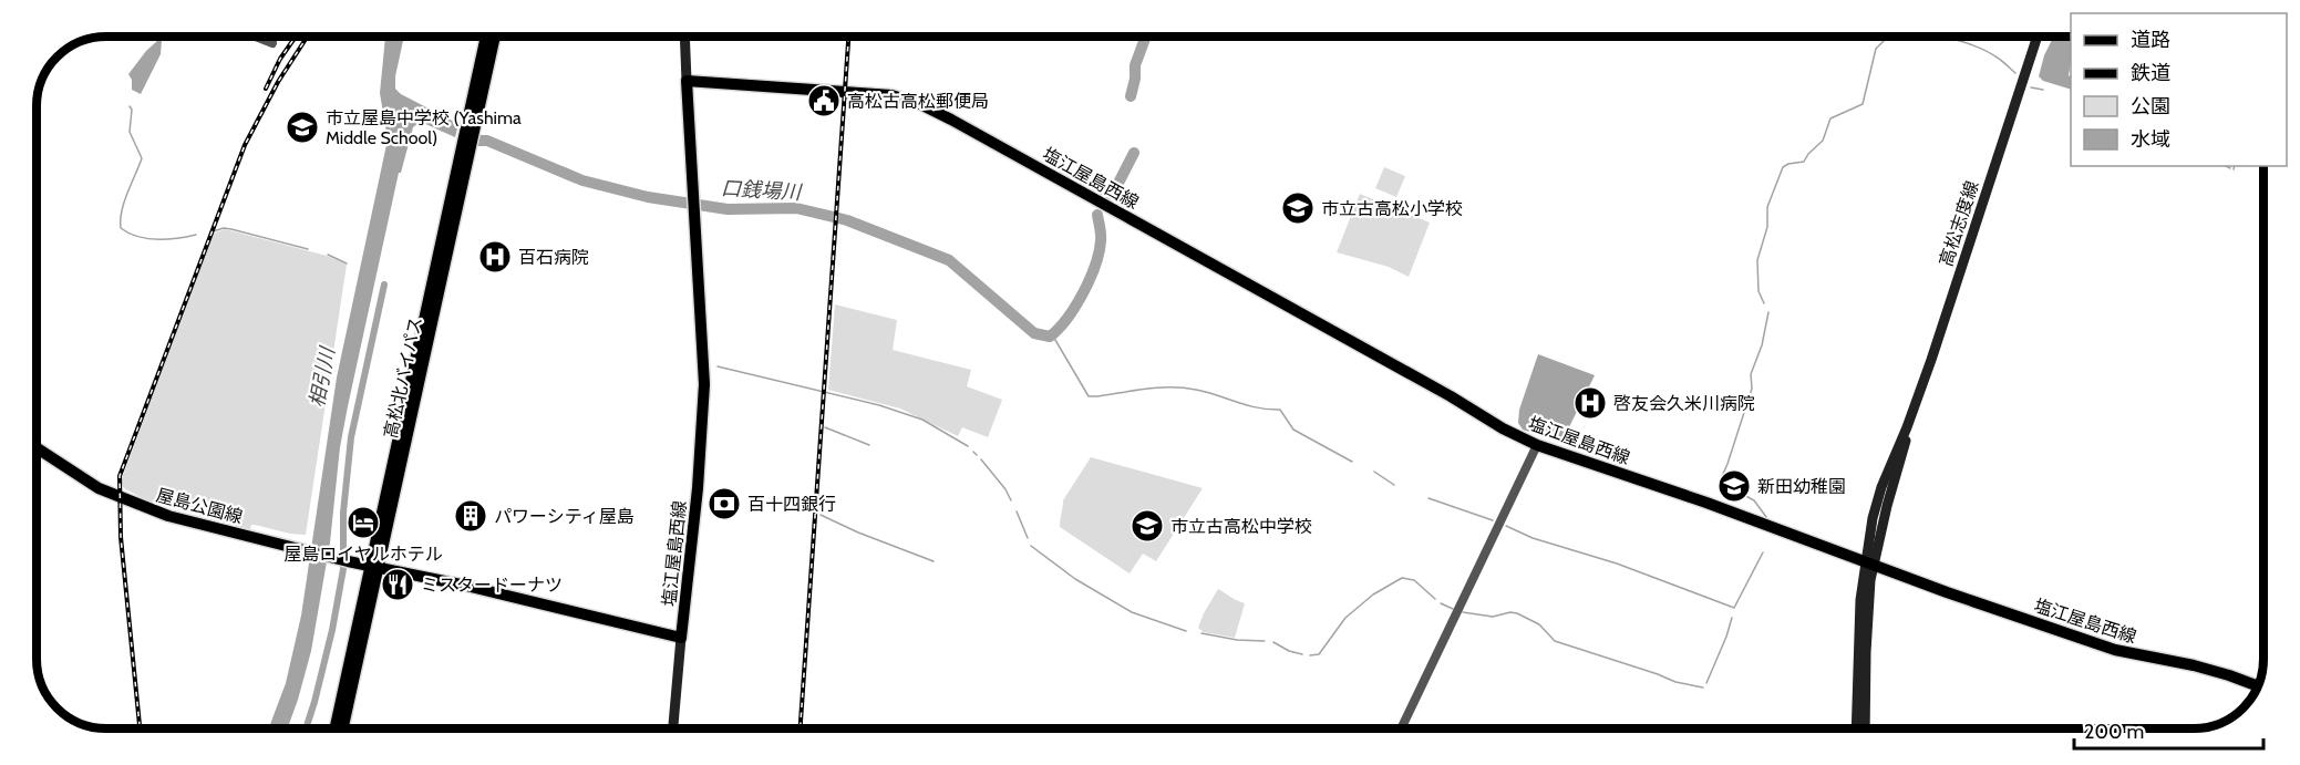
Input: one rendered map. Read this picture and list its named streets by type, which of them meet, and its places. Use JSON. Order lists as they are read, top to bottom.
{
  "streets": {
    "main road": [
      "塩江屋島西線",
      "高松志度線",
      "高松北バイパス",
      "屋島公園線"
    ]
  },
  "crossings": [
    ["塩江屋島西線", "高松志度線"],
    ["塩江屋島西線", "高松北バイパス"],
    ["塩江屋島西線", "屋島公園線"],
    ["高松北バイパス", "屋島公園線"]
  ],
  "water": ["口銭場川", "相引川"],
  "places": {
    "public building": ["高松古高松郵便局"],
    "school or university": [
      "市立屋島中学校 (Yashima Middle School)",
      "市立古高松小学校",
      "新田幼稚園",
      "市立古高松中学校"
    ],
    "hospital": ["百石病院", "啓友会久米川病院"],
    "bank": ["百十四銀行"],
    "building": ["パワーシティ屋島"],
    "hotel": ["屋島ロイヤルホテル"],
    "restaurant": ["ミスタードーナツ"]
  },
  "legend": [
    "道路",
    "鉄道",
    "公園",
    "水域"
  ],
  "scale_bar": "200 m"
}
